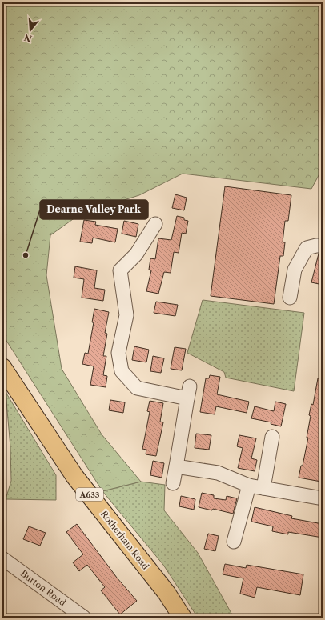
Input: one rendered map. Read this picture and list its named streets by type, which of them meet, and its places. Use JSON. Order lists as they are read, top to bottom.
{
  "streets": {
    "main road": ["A633", "Rotherham Road"],
    "street": ["Burton Road"]
  },
  "places": ["Dearne Valley Park"],
  "north": "bottom"
}
